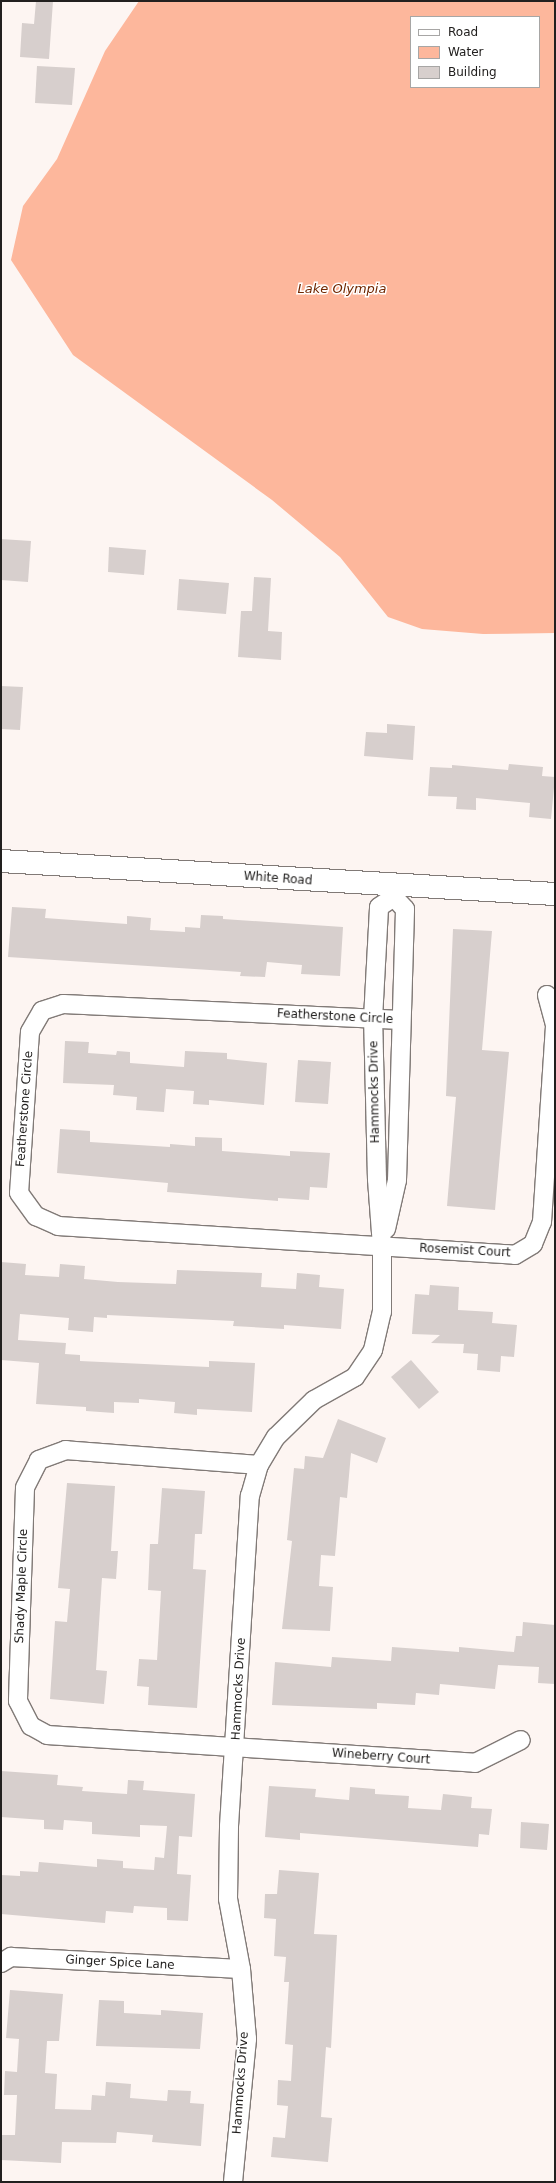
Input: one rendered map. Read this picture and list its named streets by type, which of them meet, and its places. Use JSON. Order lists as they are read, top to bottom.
{
  "streets": {
    "street": [
      "White Road",
      "Featherstone Circle",
      "Hammocks Drive",
      "Rosemist Court",
      "Shady Maple Circle",
      "Wineberry Court",
      "Ginger Spice Lane"
    ]
  },
  "crossings": [
    ["White Road", "Hammocks Drive"],
    ["Featherstone Circle", "Hammocks Drive"],
    ["Featherstone Circle", "Rosemist Court"],
    ["Hammocks Drive", "Rosemist Court"],
    ["Hammocks Drive", "Shady Maple Circle"],
    ["Hammocks Drive", "Wineberry Court"],
    ["Hammocks Drive", "Ginger Spice Lane"],
    ["Shady Maple Circle", "Wineberry Court"]
  ],
  "water": ["Lake Olympia"],
  "legend": ["Road", "Water", "Building"]
}
